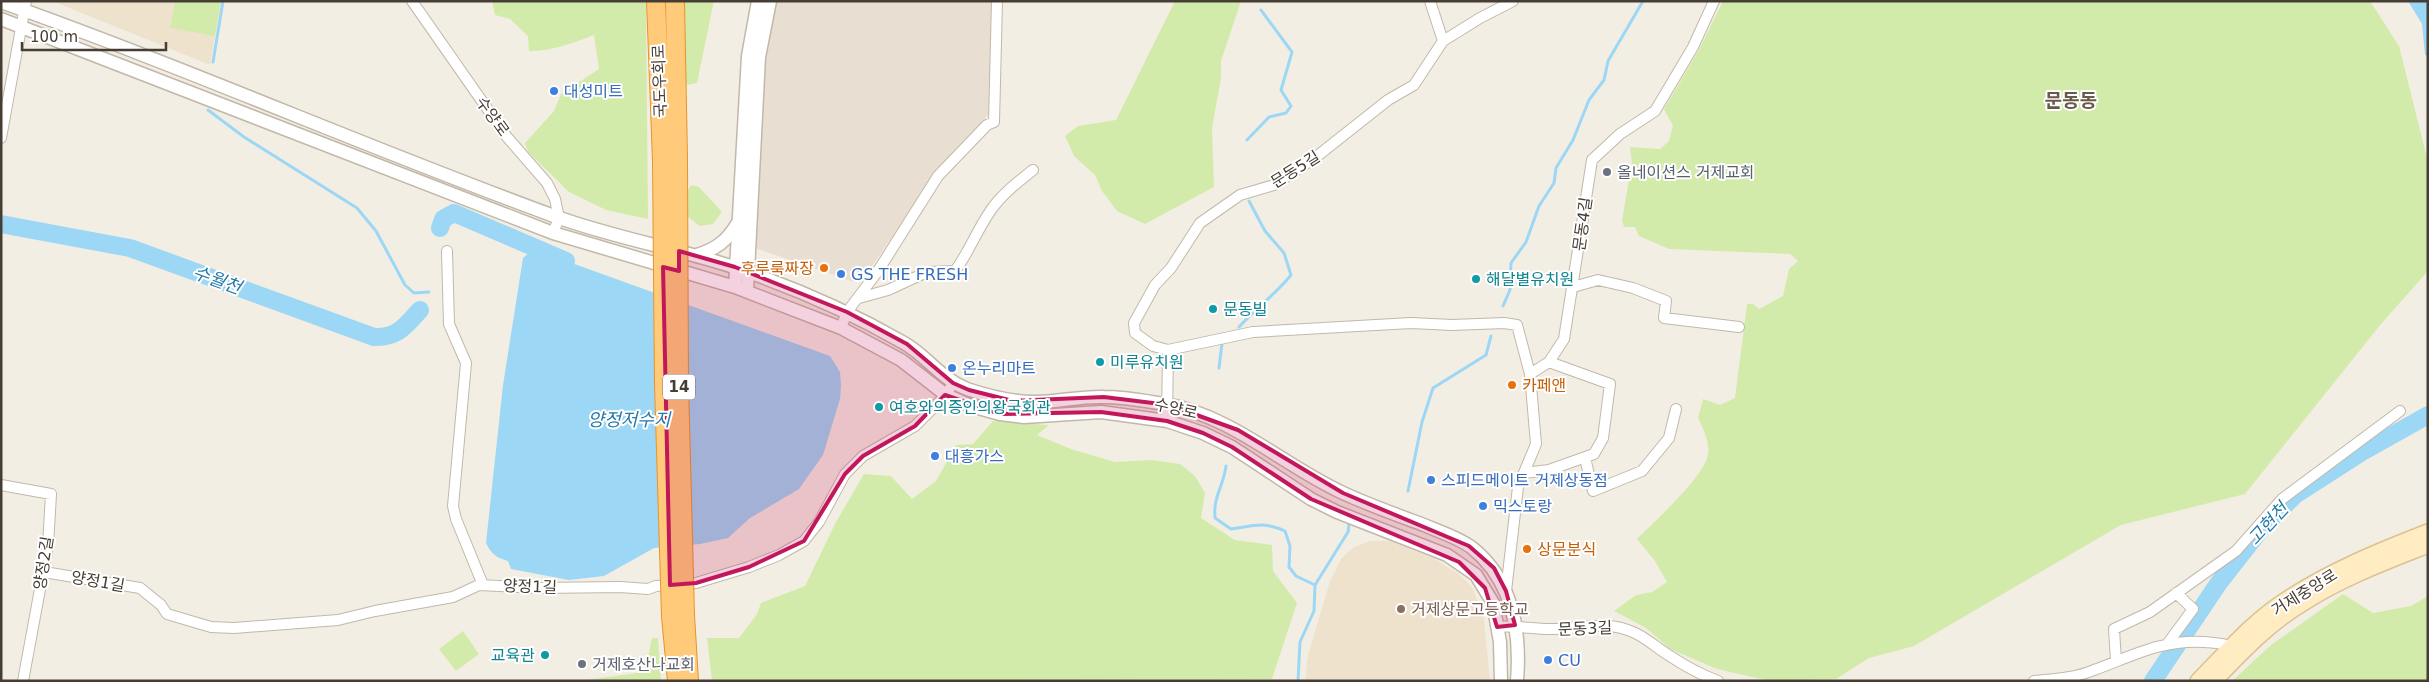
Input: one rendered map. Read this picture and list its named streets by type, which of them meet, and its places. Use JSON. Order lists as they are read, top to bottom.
{
  "streets": {
    "highway": ["국도우회로", "14"],
    "main road": ["거제중앙로"],
    "street": [
      "수양로",
      "문동5길",
      "문동4길",
      "양정2길",
      "양정1길",
      "문동3길"
    ]
  },
  "crossings": [
    ["국도우회로", "14"],
    ["수양로", "양정1길"],
    ["수양로", "문동3길"],
    ["양정2길", "양정1길"]
  ],
  "districts": ["문동동"],
  "water": ["수월천", "양정저수지", "고현천"],
  "places": [
    "대성미트",
    "올네이션스 거제교회",
    "후루룩짜장",
    "GS THE FRESH",
    "해달별유치원",
    "문동빌",
    "미루유치원",
    "온누리마트",
    "카페앤",
    "여호와의증인의왕국회관",
    "대흥가스",
    "스피드메이트 거제상동점",
    "믹스토랑",
    "상문분식",
    "거제상문고등학교",
    "교육관",
    "CU",
    "거제호산나교회"
  ],
  "scale_bar": "100 m"
}
